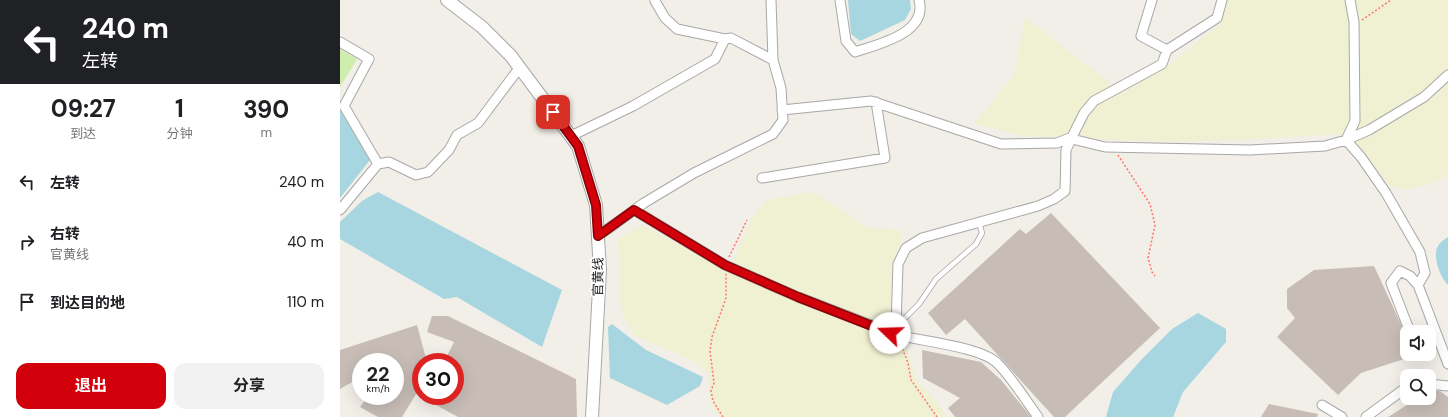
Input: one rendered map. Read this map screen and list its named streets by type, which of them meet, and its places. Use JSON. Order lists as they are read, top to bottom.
{
  "streets": {
    "street": ["官黄线"]
  },
  "page": {
    "turn": ["240 m", "左转"],
    "eta": [
      "09:27",
      "到达",
      "1",
      "分钟",
      "390",
      "m"
    ],
    "list": [
      {
        "name": "左转",
        "value": "240 m"
      },
      {
        "name": "右转",
        "note": "官黄线",
        "value": "40 m"
      },
      {
        "name": "到达目的地",
        "value": "110 m"
      }
    ],
    "speed": "22 km/h",
    "limit": "30",
    "buttons": ["退出", "分享"]
  }
}
